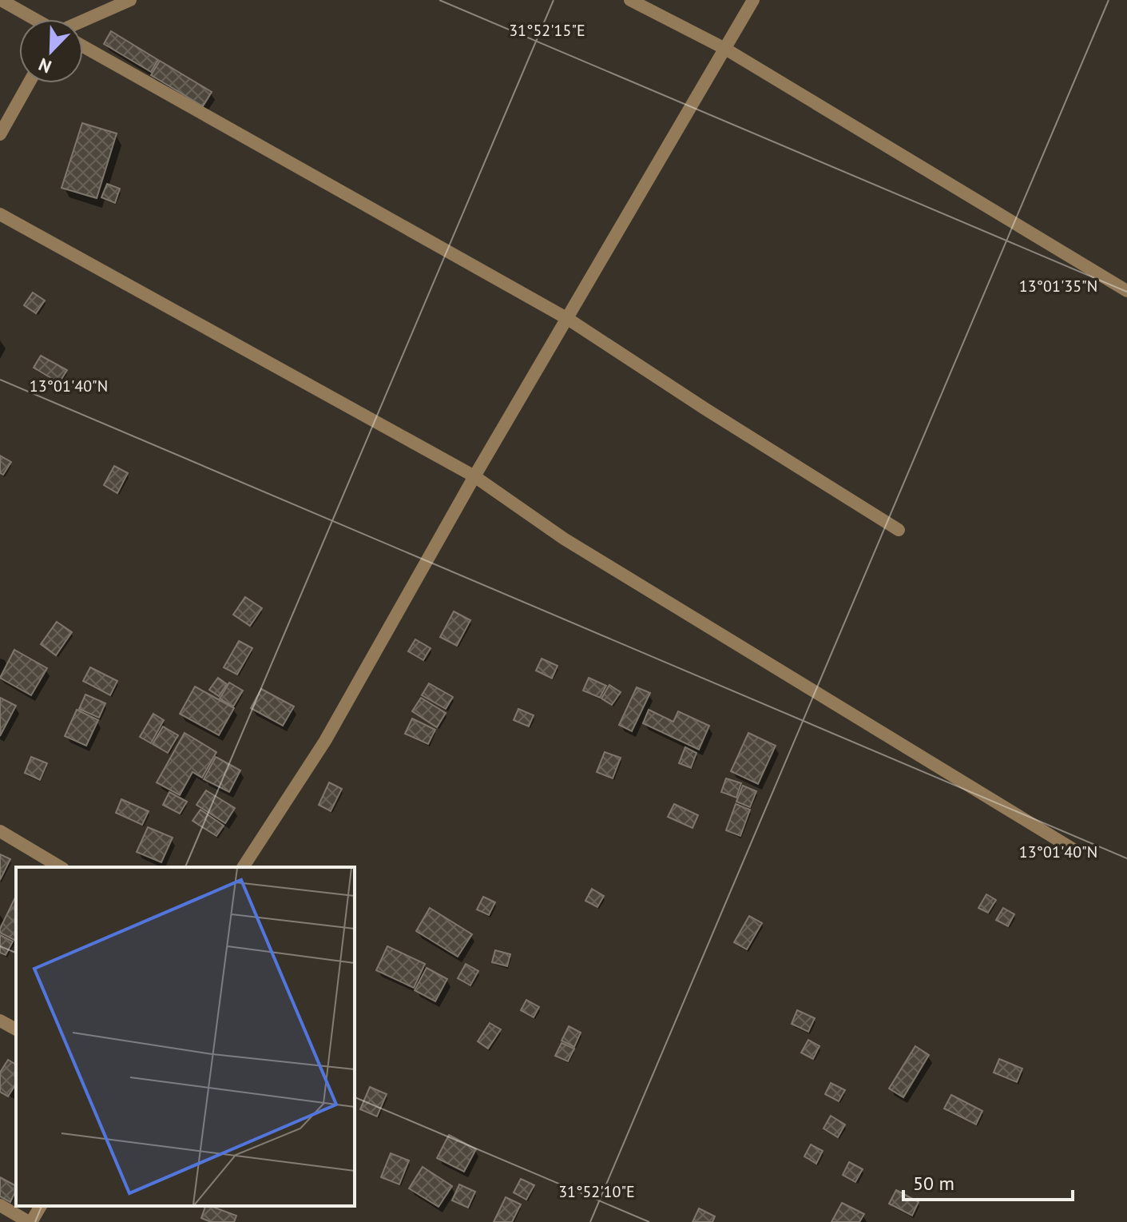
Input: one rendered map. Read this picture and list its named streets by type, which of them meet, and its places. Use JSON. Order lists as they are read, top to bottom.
{
  "scale_bar": "50 m",
  "north": "bottom left",
  "coordinates": [
    "31°52'15\"E",
    "13°01'35\"N",
    "13°01'40\"N",
    "31°52'10\"E"
  ]
}
